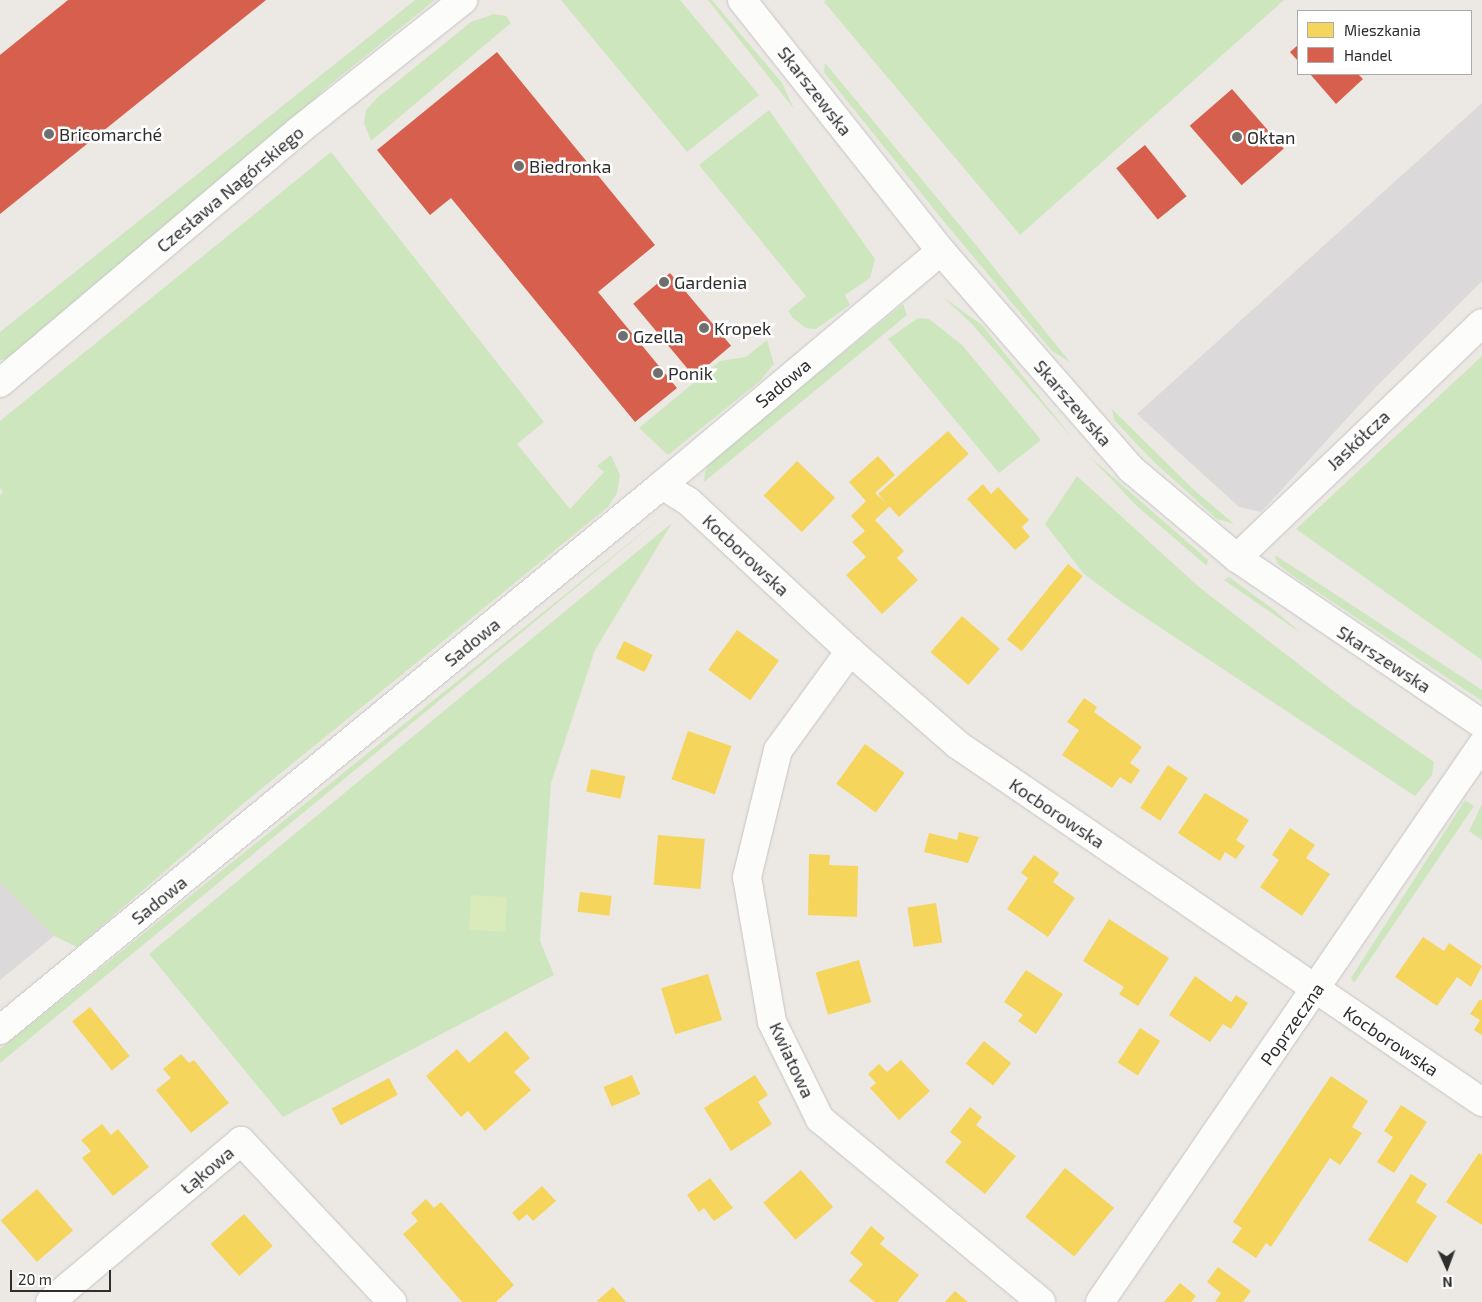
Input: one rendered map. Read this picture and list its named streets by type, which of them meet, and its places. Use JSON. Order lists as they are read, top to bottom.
{
  "streets": {
    "street": [
      "Skarszewska",
      "Czesława Nagórskiego",
      "Sadowa",
      "Jaskółcza",
      "Kocborowska",
      "Poprzeczna",
      "Kwiatowa",
      "Łąkowa"
    ]
  },
  "crossings": [
    ["Skarszewska", "Sadowa"],
    ["Skarszewska", "Jaskółcza"],
    ["Sadowa", "Kocborowska"],
    ["Kocborowska", "Poprzeczna"],
    ["Kocborowska", "Kwiatowa"]
  ],
  "places": [
    "Bricomarché",
    "Oktan",
    "Biedronka",
    "Gardenia",
    "Kropek",
    "Gzella",
    "Ponik"
  ],
  "legend": ["Mieszkania", "Handel"],
  "scale_bar": "20 m",
  "north": "bottom"
}
